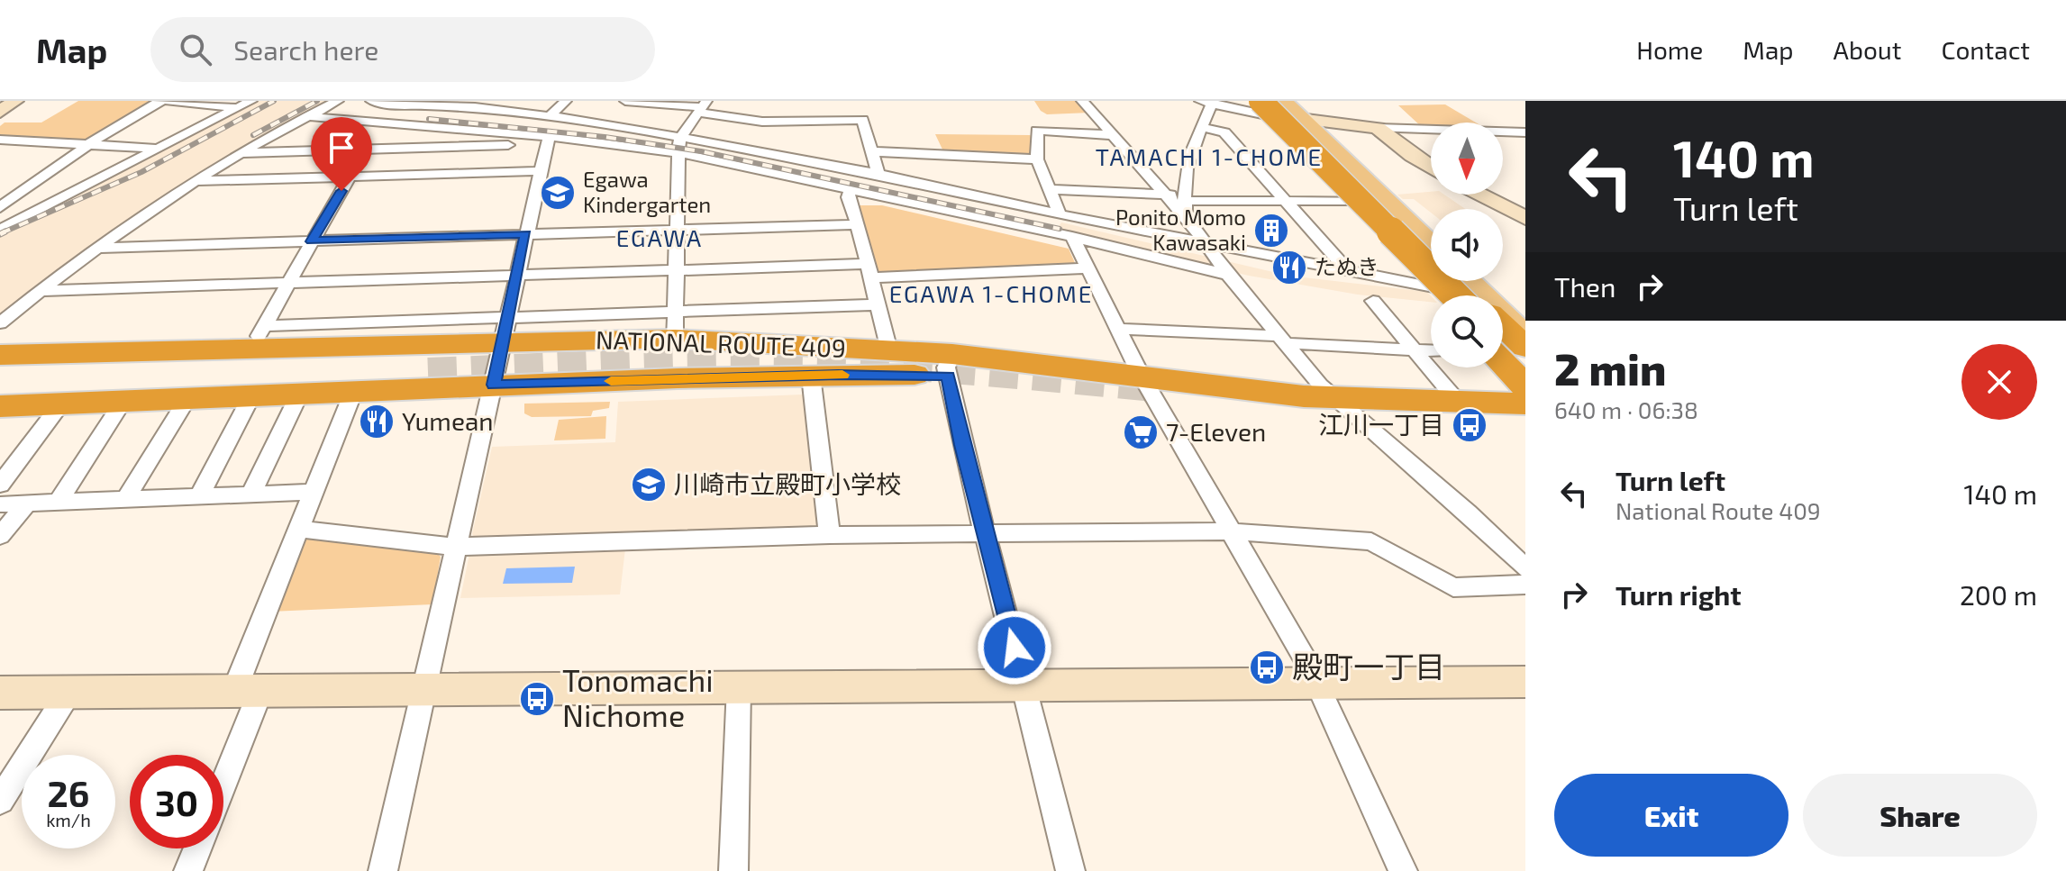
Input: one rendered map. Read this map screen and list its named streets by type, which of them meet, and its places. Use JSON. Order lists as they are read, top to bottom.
{
  "streets": {
    "highway": ["NATIONAL ROUTE 409"]
  },
  "districts": ["TAMACHI 1-CHOME", "EGAWA", "EGAWA 1-CHOME"],
  "places": {
    "school or university": ["Egawa Kindergarten", "川崎市立殿町小学校"],
    "building": ["Ponito Momo Kawasaki"],
    "restaurant": ["たぬき", "Yumean"],
    "bus stop": ["江川一丁目", "殿町一丁目", "Tonomachi Nichome"],
    "supermarket": ["7-Eleven"]
  },
  "north": "bottom",
  "page": {
    "header": "Map",
    "search": "Search here",
    "nav": [
      "Home",
      "Map",
      "About",
      "Contact"
    ],
    "turn": ["140 m", "Turn left"],
    "then": "Then",
    "heading": ["2 min", "640 m · 06:38"],
    "list": [
      {
        "name": "Turn left",
        "note": "National Route 409",
        "value": "140 m"
      },
      {
        "name": "Turn right",
        "value": "200 m"
      }
    ],
    "speed": "26 km/h",
    "limit": "30",
    "buttons": ["Exit", "Share"]
  }
}
